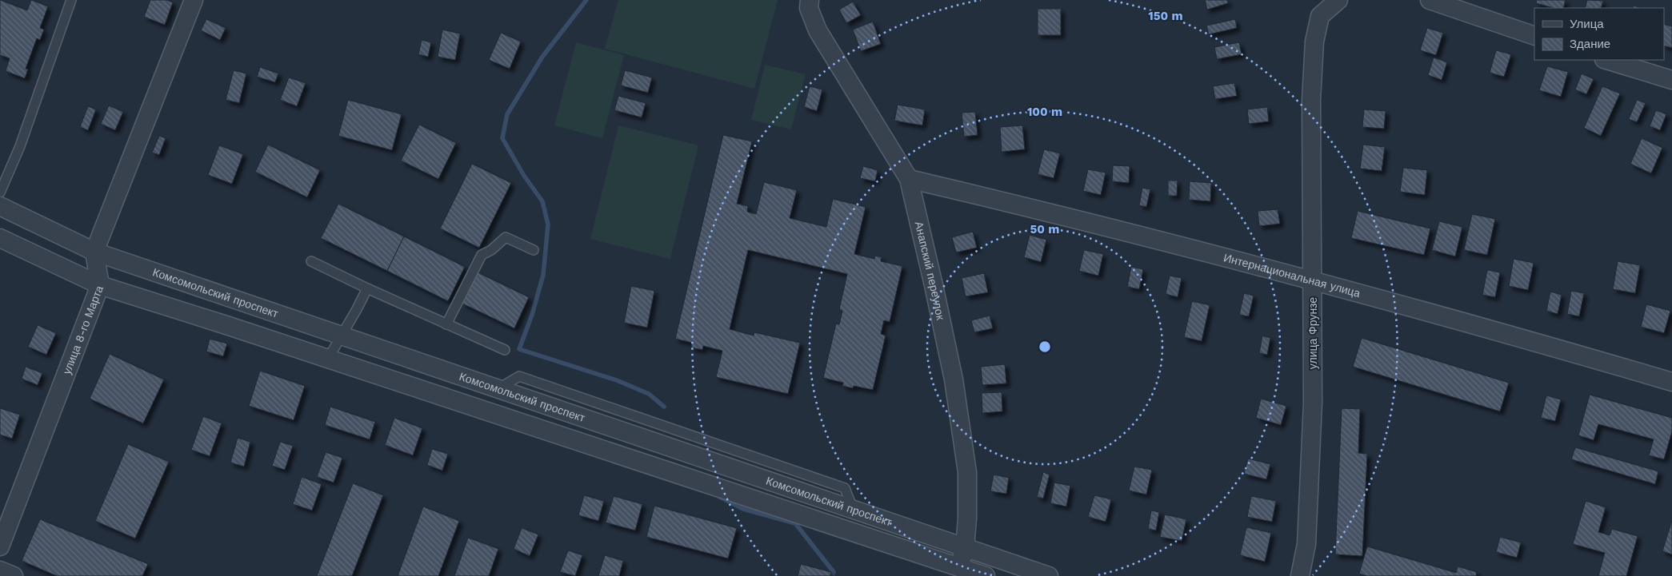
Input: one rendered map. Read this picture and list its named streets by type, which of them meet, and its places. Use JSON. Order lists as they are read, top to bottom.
{
  "streets": {
    "street": [
      "Анапский переулок",
      "Интернациональная улица",
      "Комсомольский проспект",
      "улица 8-го Марта",
      "улица Фрунзе"
    ]
  },
  "crossings": [
    ["Анапский переулок", "Интернациональная улица"],
    ["Анапский переулок", "Комсомольский проспект"],
    ["Интернациональная улица", "улица Фрунзе"],
    ["Комсомольский проспект", "улица 8-го Марта"]
  ],
  "legend": ["Улица", "Здание"],
  "rings": ["150 m", "100 m", "50 m"]
}
